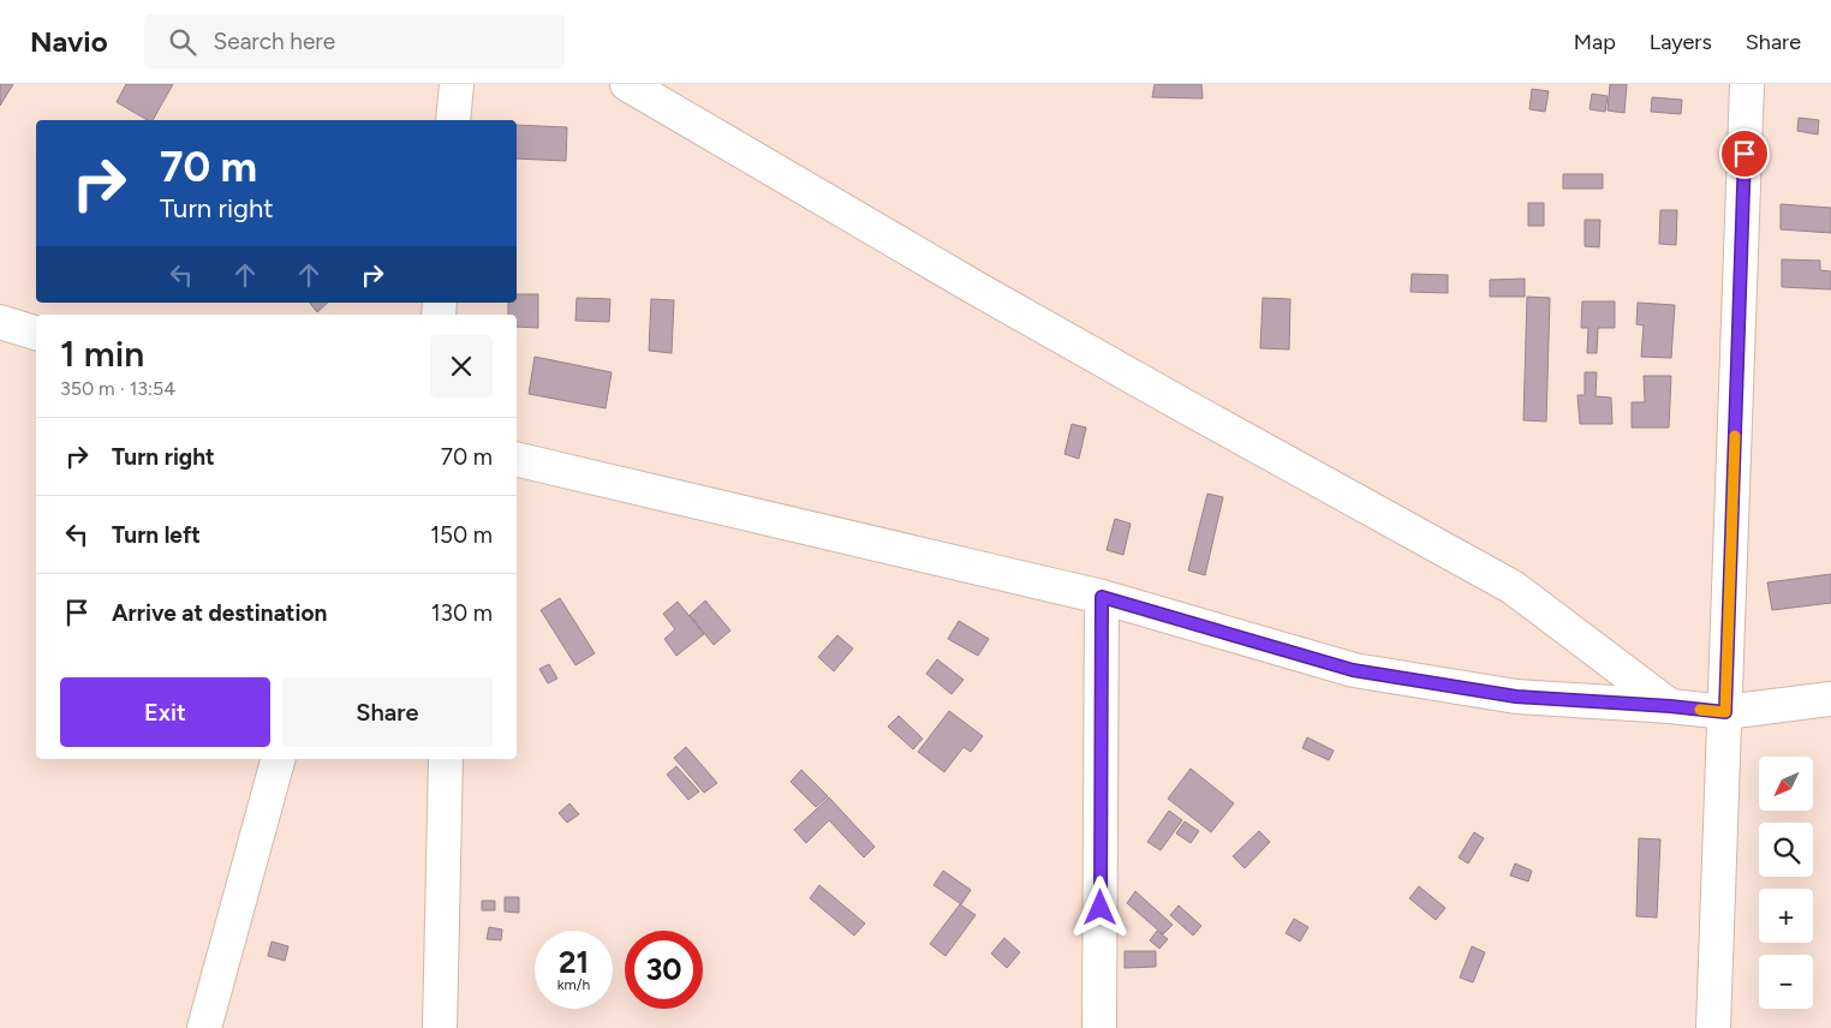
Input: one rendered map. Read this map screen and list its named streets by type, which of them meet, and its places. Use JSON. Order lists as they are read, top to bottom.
{
  "north": "bottom left",
  "page": {
    "header": "Navio",
    "search": "Search here",
    "nav": ["Map", "Layers", "Share"],
    "turn": ["70 m", "Turn right"],
    "heading": ["1 min", "350 m · 13:54"],
    "list": [
      {
        "name": "Turn right",
        "value": "70 m"
      },
      {
        "name": "Turn left",
        "value": "150 m"
      },
      {
        "name": "Arrive at destination",
        "value": "130 m"
      }
    ],
    "buttons": ["Exit", "Share"],
    "map_buttons": ["+", "−"],
    "speed": "21 km/h",
    "limit": "30"
  }
}
